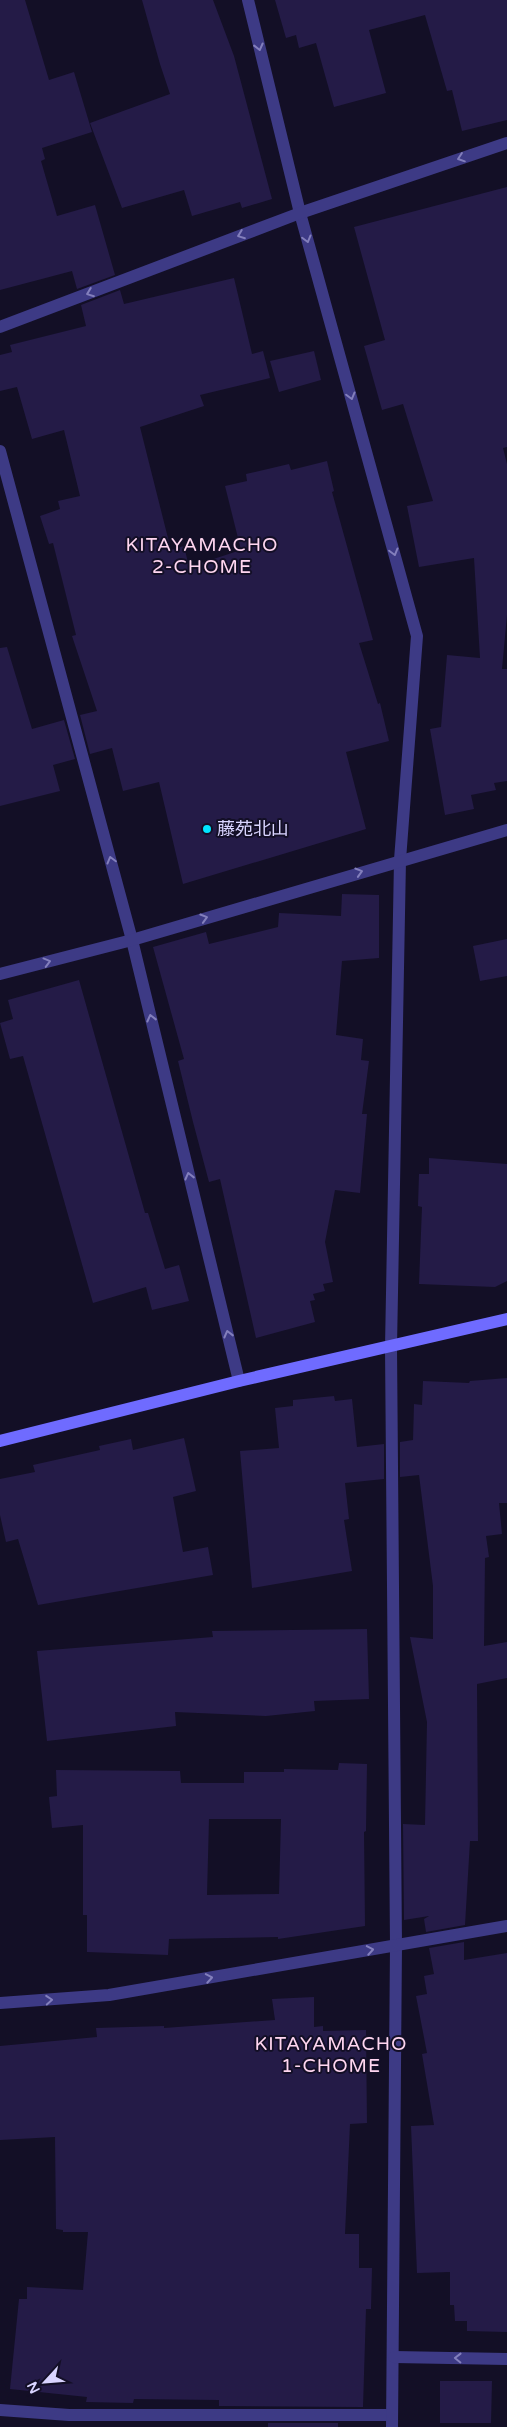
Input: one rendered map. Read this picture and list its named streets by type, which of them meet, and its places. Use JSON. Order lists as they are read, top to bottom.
{
  "districts": ["KITAYAMACHO 2-CHOME", "KITAYAMACHO 1-CHOME"],
  "places": ["藤苑北山"],
  "north": "bottom left"
}
